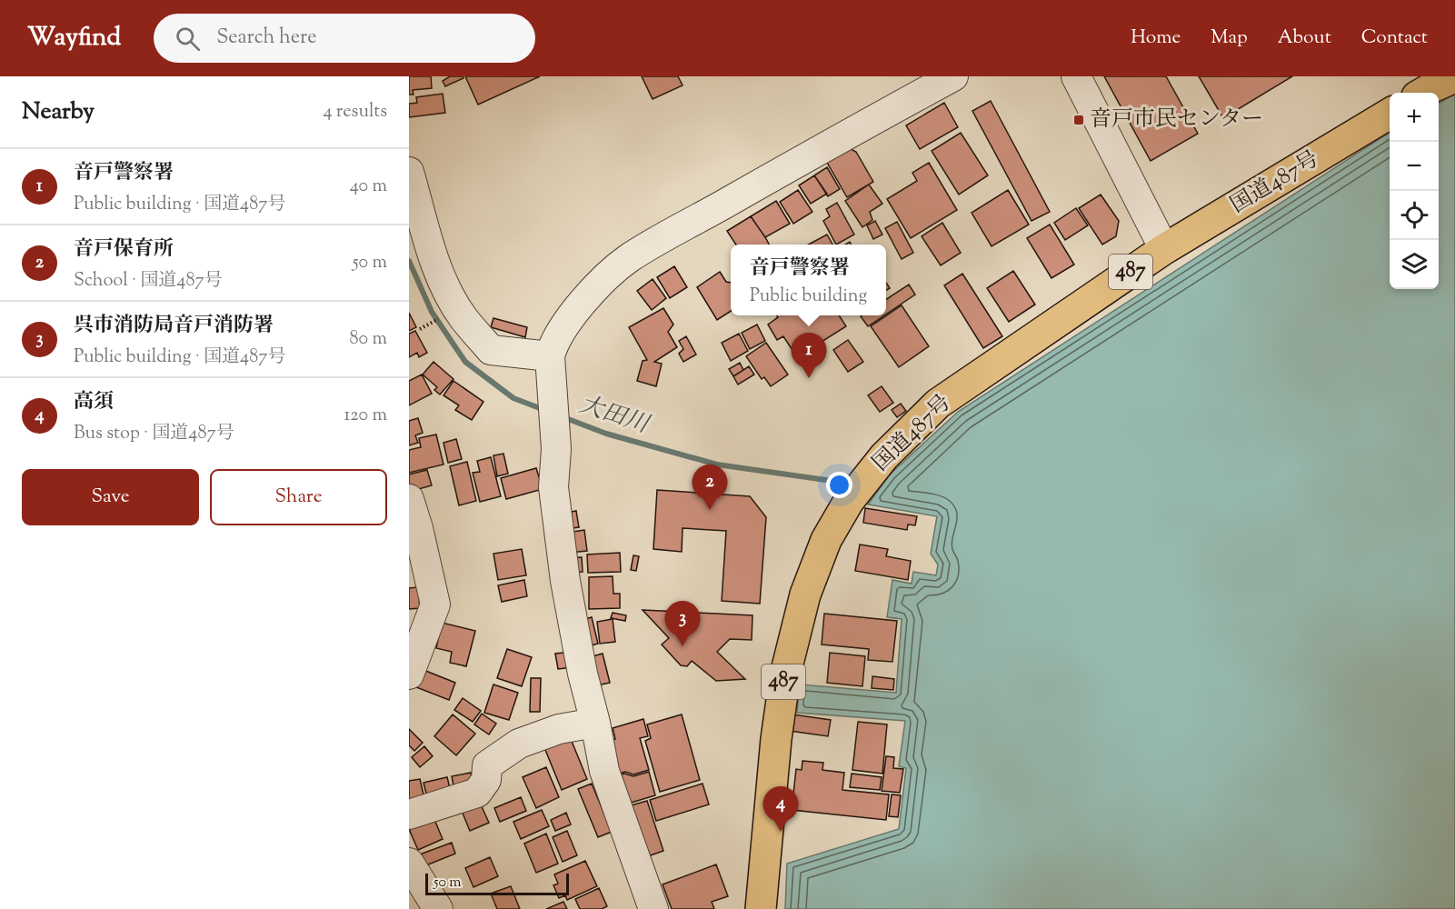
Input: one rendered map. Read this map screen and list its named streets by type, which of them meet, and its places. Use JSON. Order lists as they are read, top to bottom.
{
  "streets": {
    "highway": ["国道487号", "487"]
  },
  "water": ["大田川"],
  "places": {
    "transit": ["音戸市民センター"]
  },
  "scale_bar": "50 m",
  "page": {
    "header": "Wayfind",
    "search": "Search here",
    "nav": [
      "Home",
      "Map",
      "About",
      "Contact"
    ],
    "heading": ["Nearby", "4 results"],
    "map_buttons": ["+", "−"],
    "list": [
      {
        "mark": "1",
        "name": "音戸警察署",
        "note": "Public building · 国道487号",
        "value": "40 m"
      },
      {
        "mark": "2",
        "name": "音戸保育所",
        "note": "School · 国道487号",
        "value": "50 m"
      },
      {
        "mark": "3",
        "name": "呉市消防局音戸消防署",
        "note": "Public building · 国道487号",
        "value": "80 m"
      },
      {
        "mark": "4",
        "name": "高須",
        "note": "Bus stop · 国道487号",
        "value": "120 m"
      }
    ],
    "popup": ["音戸警察署", "Public building"],
    "pins": [
      "1",
      "2",
      "3",
      "4"
    ],
    "buttons": ["Save", "Share"],
    "scale": "50 m"
  }
}
